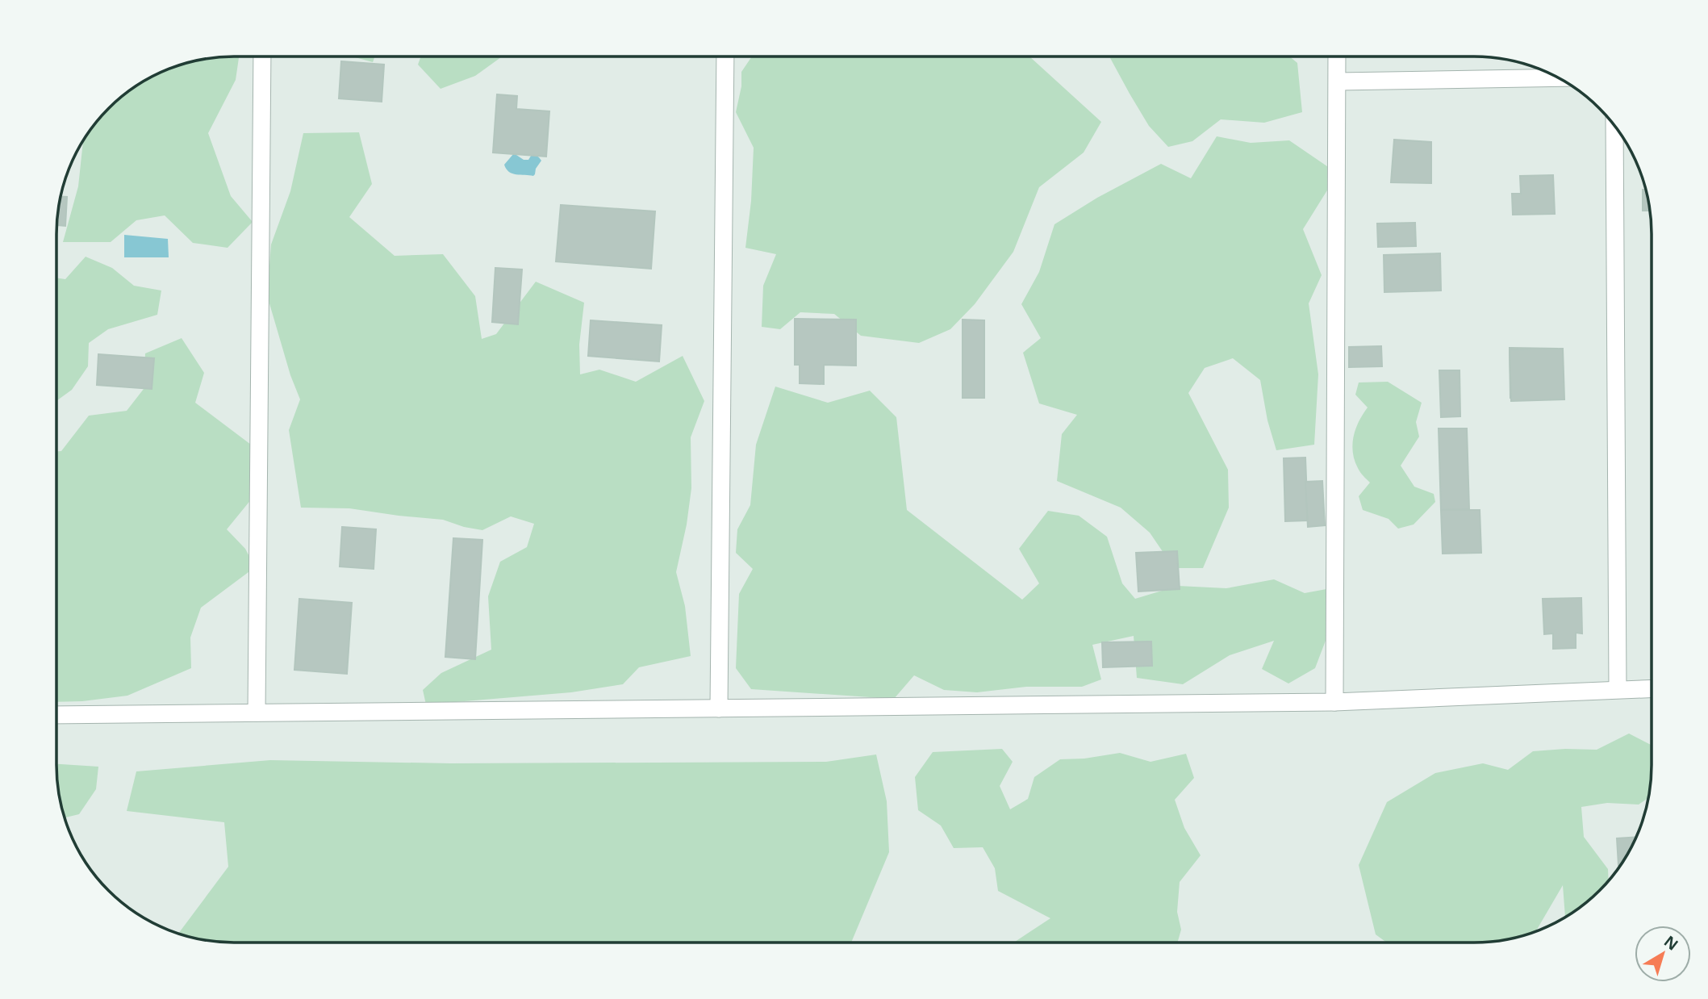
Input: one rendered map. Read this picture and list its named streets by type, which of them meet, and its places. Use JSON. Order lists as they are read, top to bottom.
{
  "north": "top right"
}
